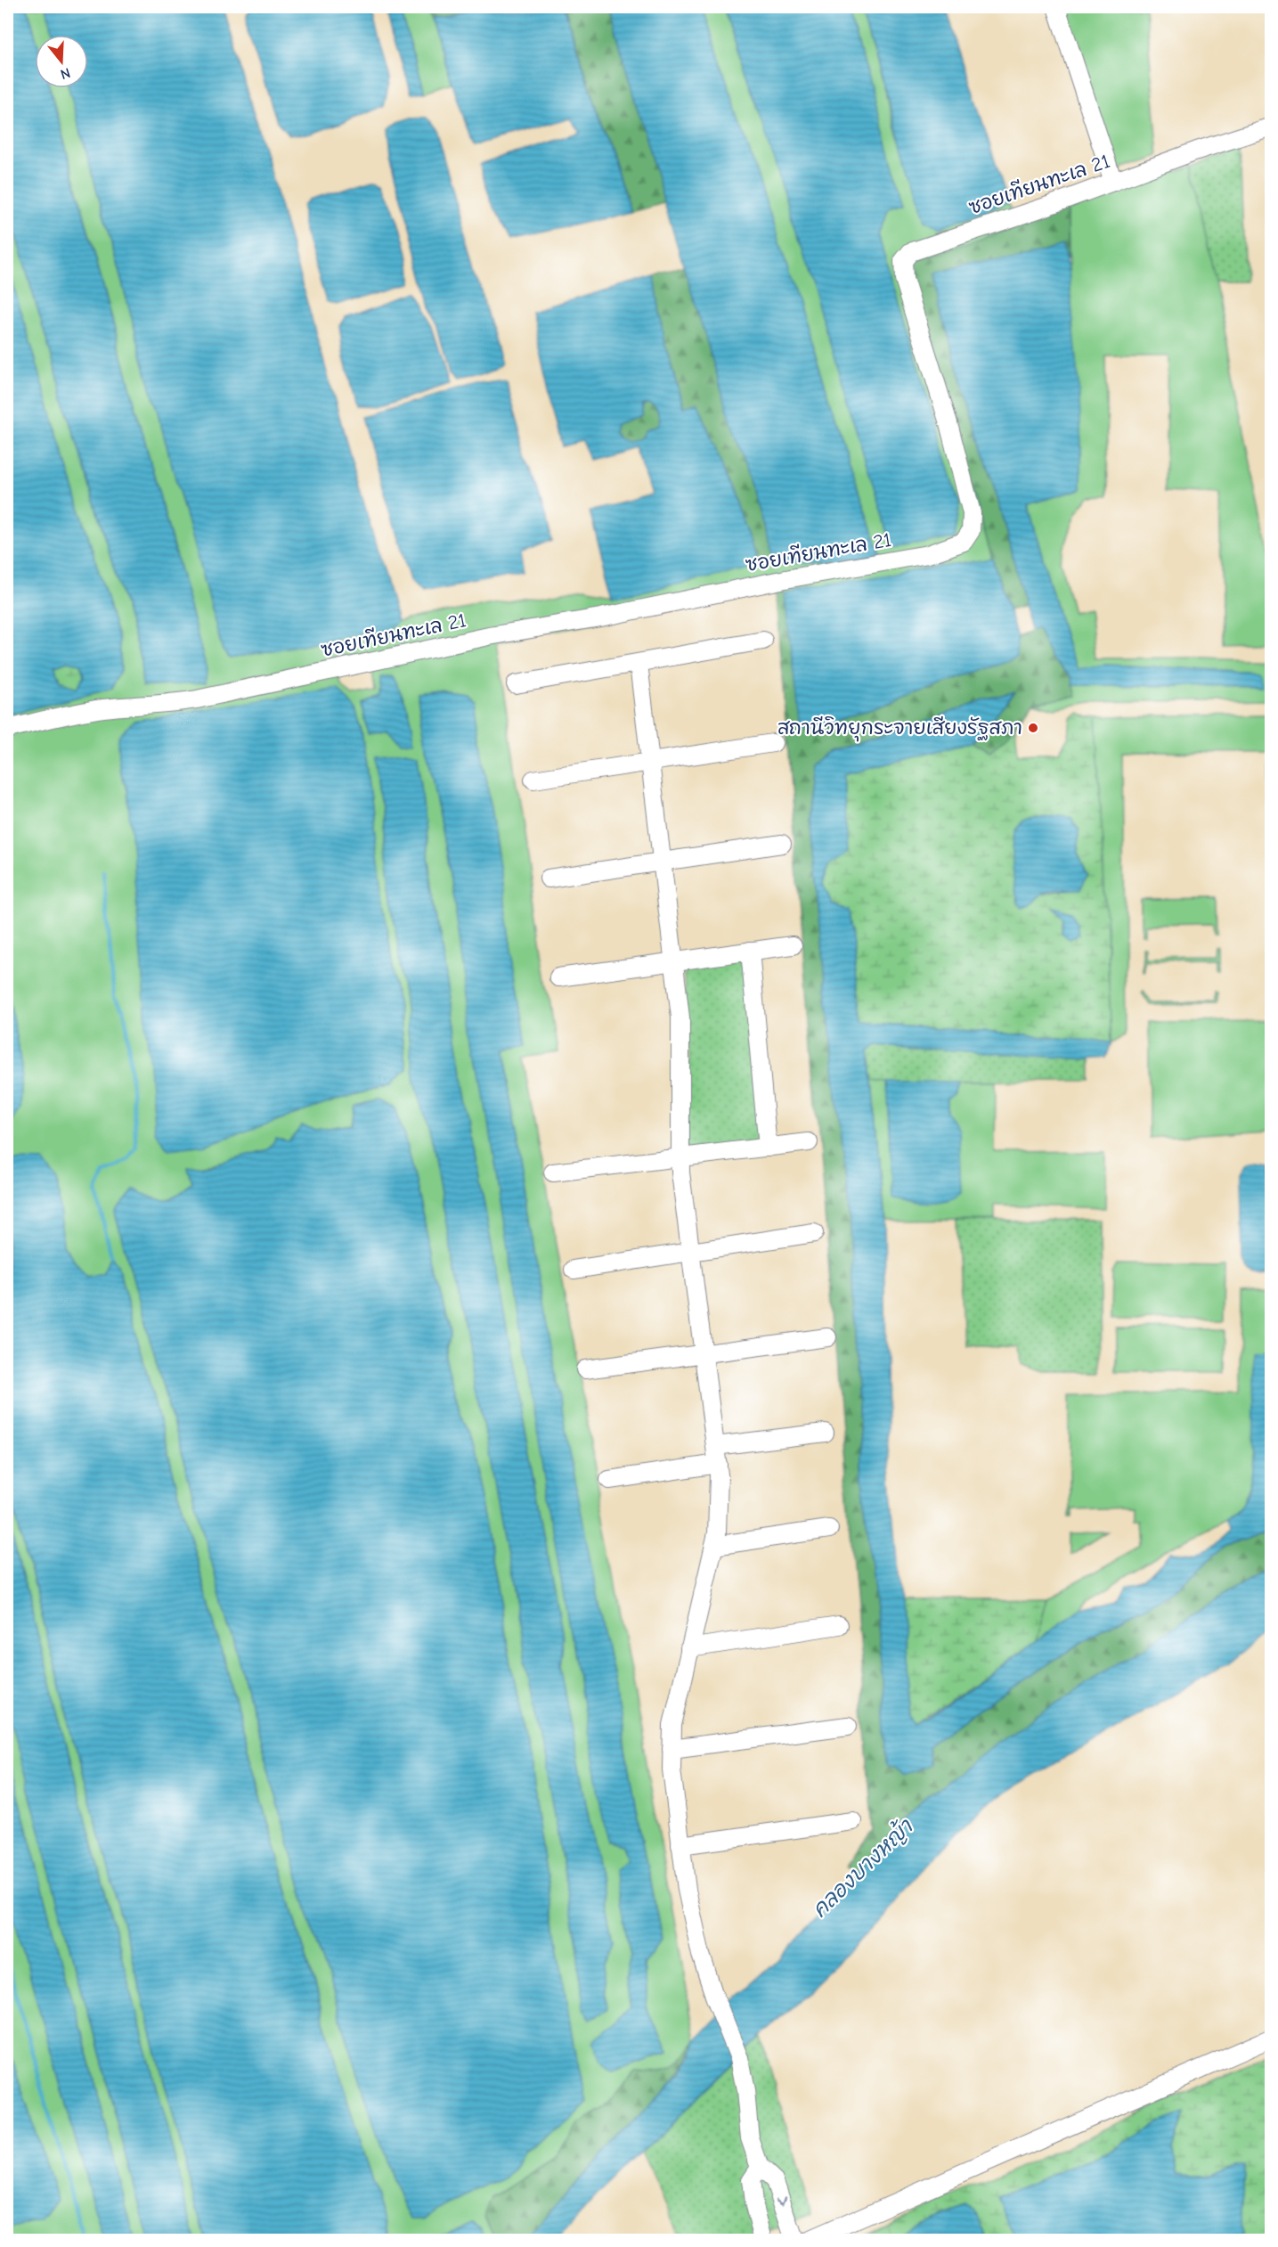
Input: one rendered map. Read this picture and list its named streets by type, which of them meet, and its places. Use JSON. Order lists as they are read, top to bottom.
{
  "streets": {
    "street": ["ซอยเทียนทะเล 21"]
  },
  "water": ["คลองบางหญ้า"],
  "places": ["สถานีวิทยุกระจายเสียงรัฐสภา"],
  "north": "bottom"
}
